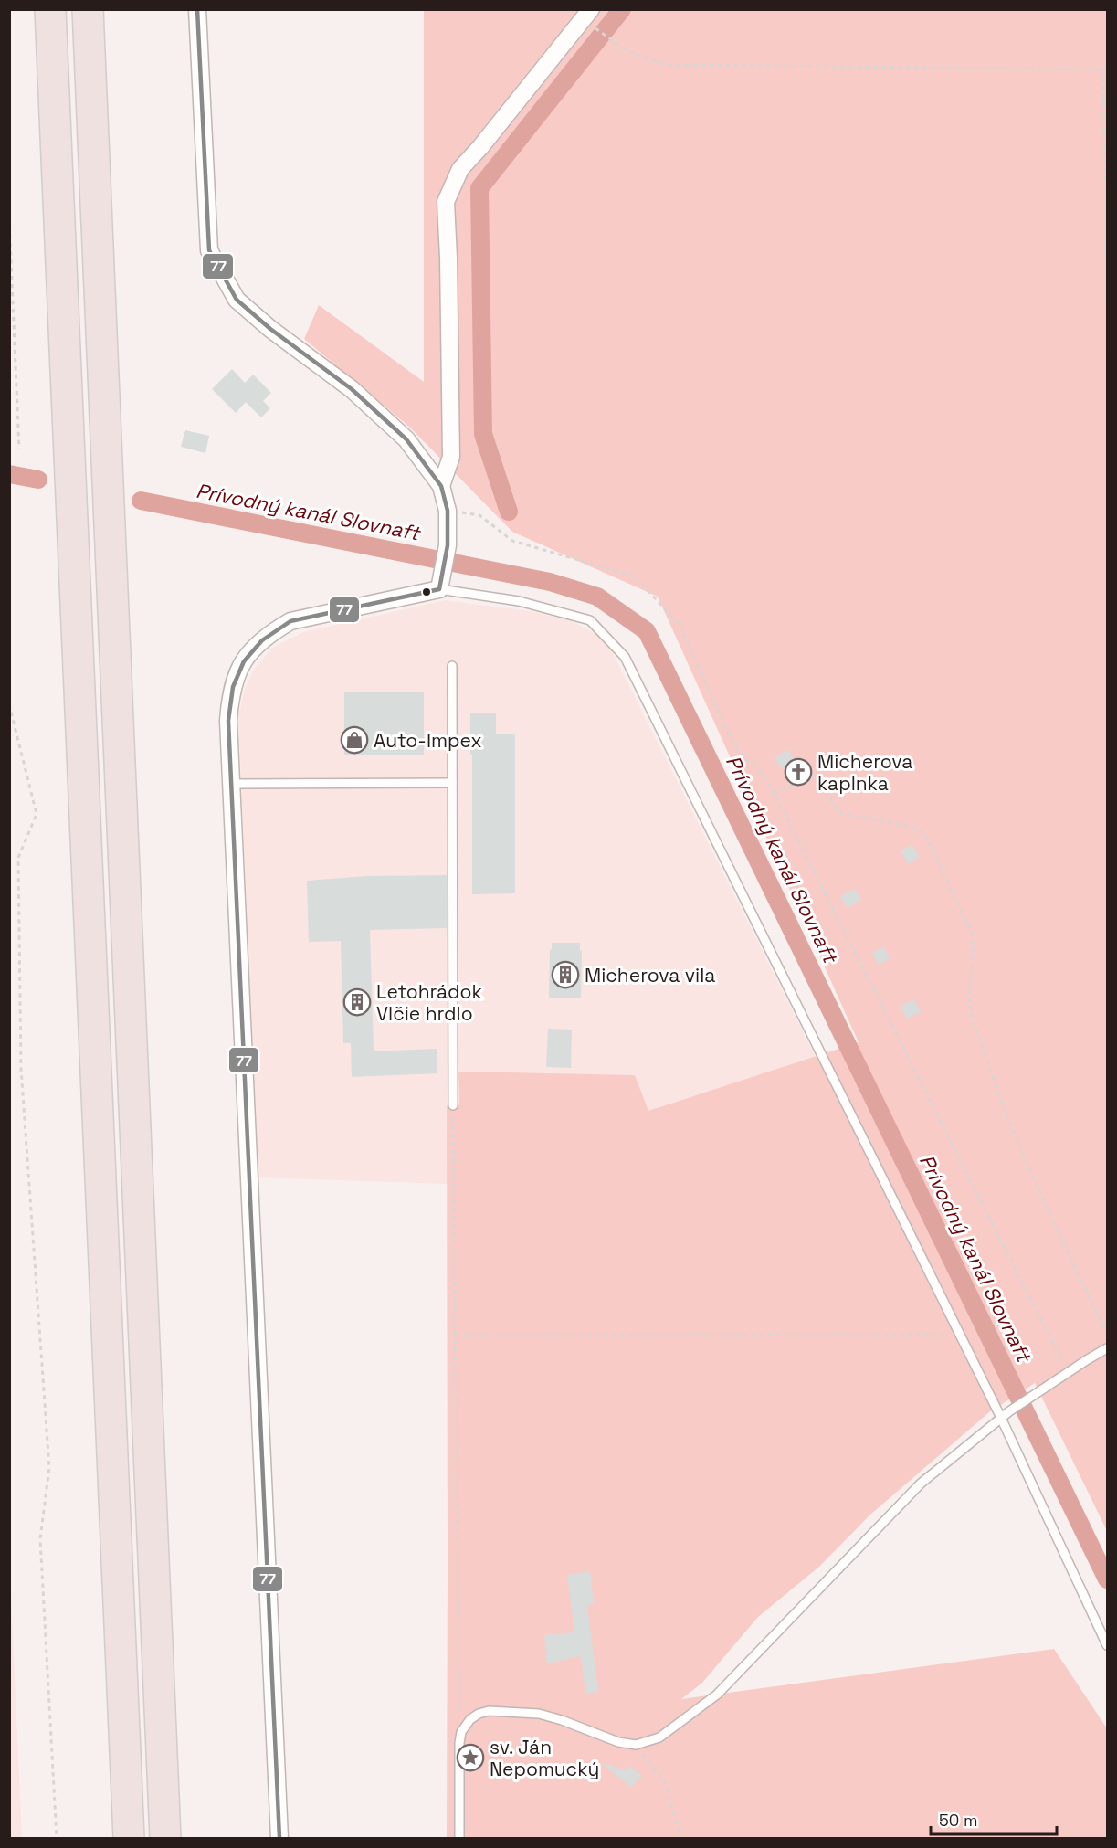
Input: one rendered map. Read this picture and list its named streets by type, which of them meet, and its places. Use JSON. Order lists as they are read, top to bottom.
{
  "water": ["Prívodný kanál Slovnaft"],
  "places": {
    "shop": ["Auto-Impex"],
    "church": ["Micherova kaplnka"],
    "building": ["Micherova vila", "Letohrádok Vlčie hrdlo"],
    "place": ["sv. Ján Nepomucký"]
  },
  "lines": ["transit line 77"],
  "scale_bar": "50 m"
}
